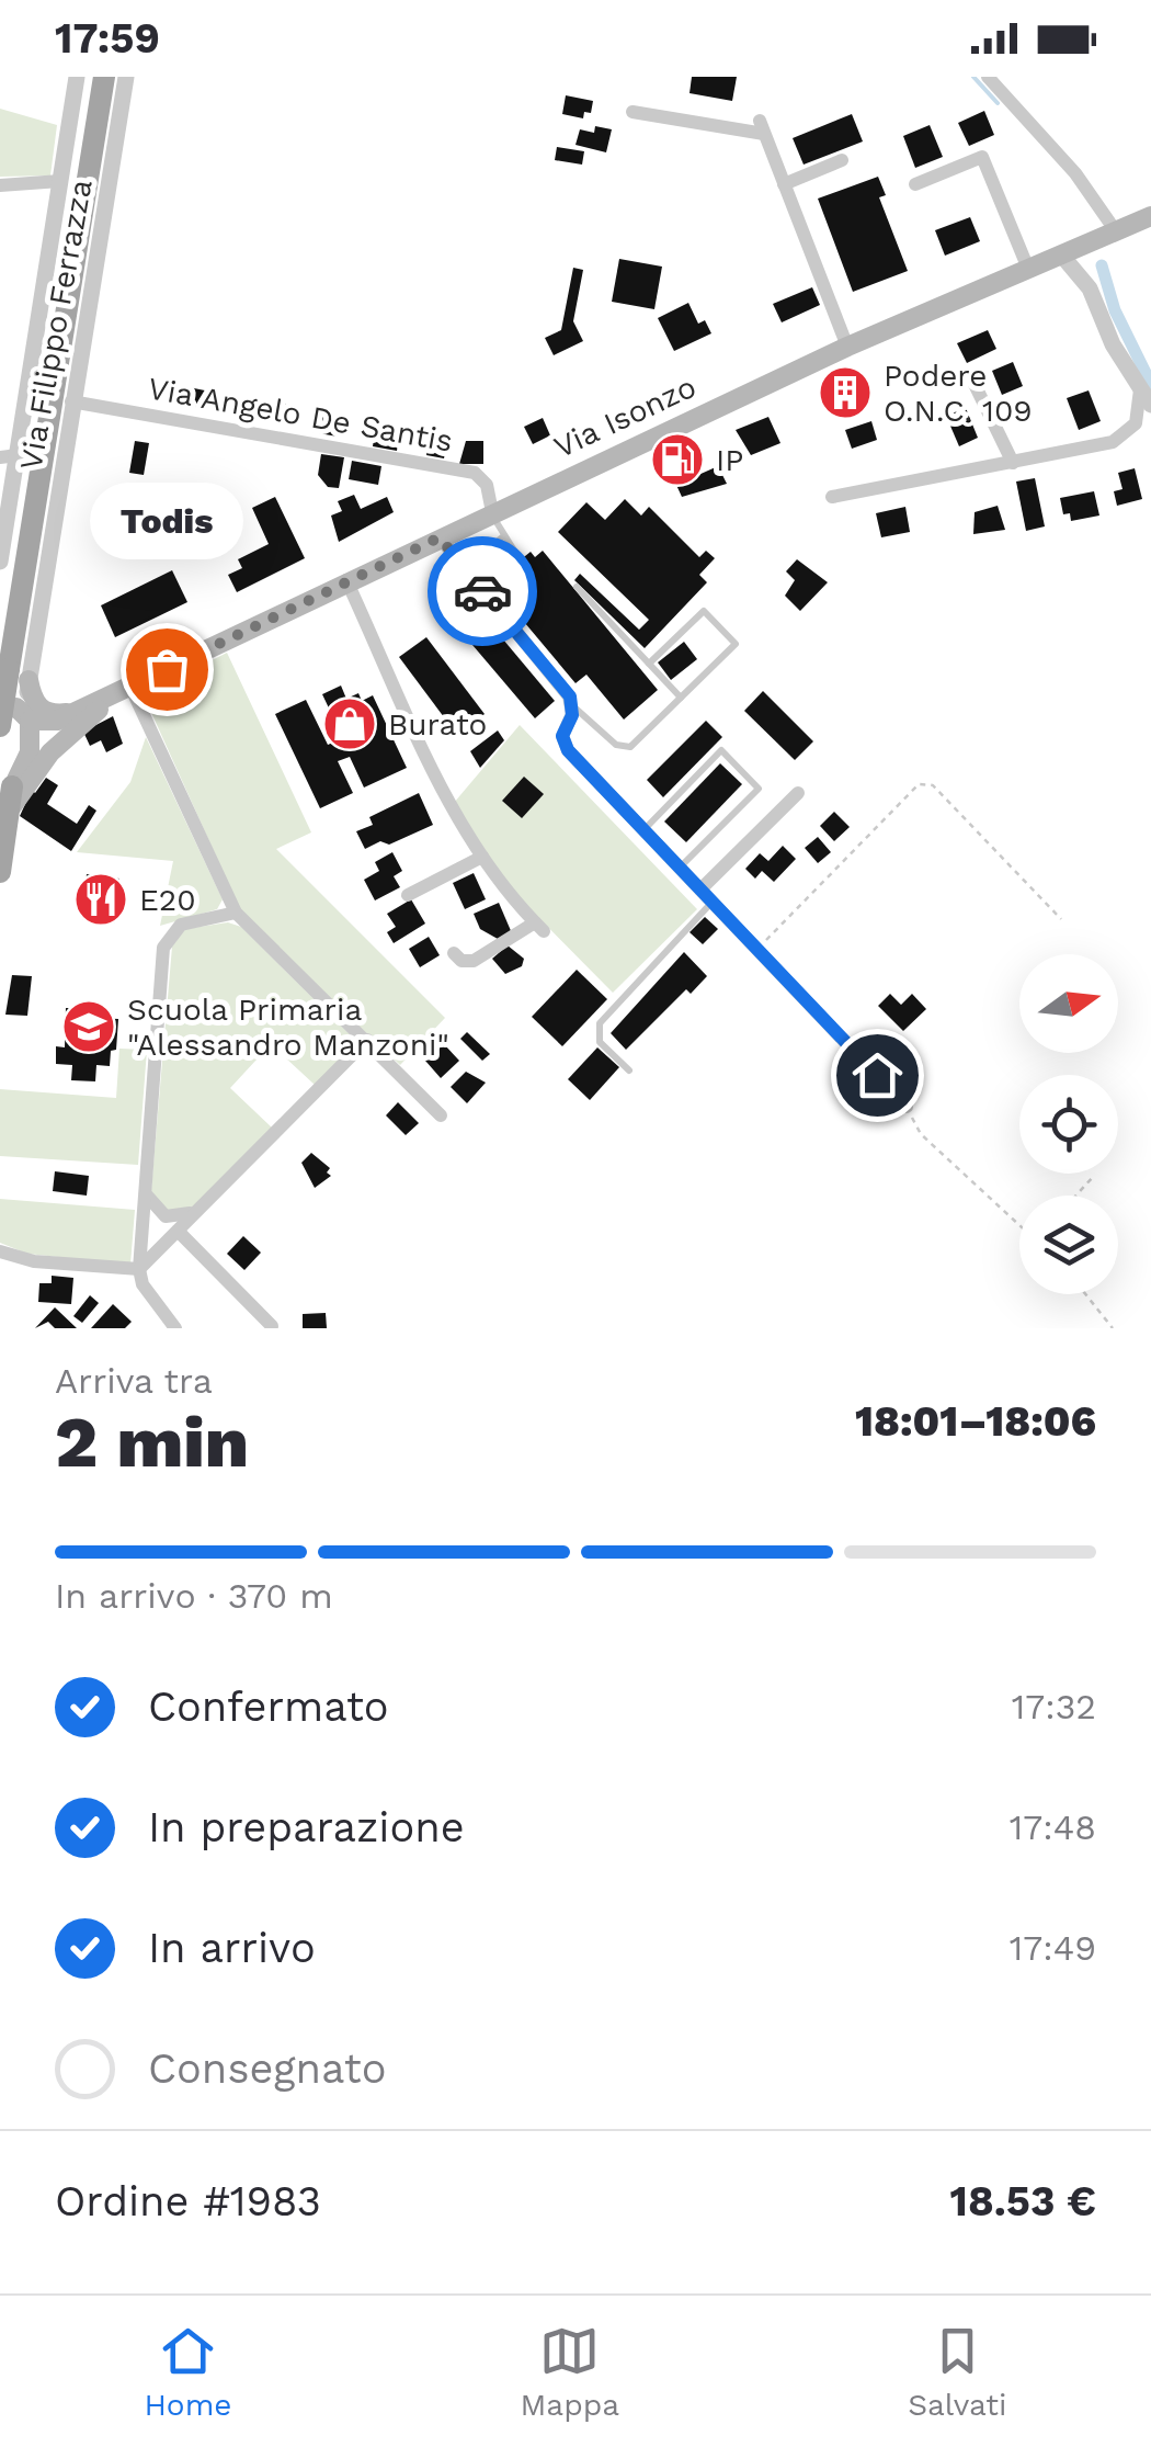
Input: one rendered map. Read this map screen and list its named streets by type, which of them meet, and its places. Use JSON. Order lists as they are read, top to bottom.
{
  "streets": {
    "main road": ["Via Isonzo"],
    "street": ["Via Filippo Ferrazza", "Via Angelo De Santis"]
  },
  "crossings": [
    ["Via Filippo Ferrazza", "Via Angelo De Santis"],
    ["Via Angelo De Santis", "Via Isonzo"]
  ],
  "places": {
    "building": ["Podere O.N.C. 109"],
    "fuel station": ["IP"],
    "other": ["Todis"],
    "shop": ["Burato"],
    "restaurant": ["E20"],
    "school or university": ["Scuola Primaria \"Alessandro Manzoni\""]
  },
  "north": "right",
  "page": {
    "status": "17:59",
    "bubble": "Todis",
    "heading": ["2 min", "Arriva tra", "18:01–18:06"],
    "panel": ["Ordine #1983", "18.53 €"],
    "bar": "In arrivo · 370 m",
    "list": [
      ["Confermato", "17:32"],
      ["In preparazione", "17:48"],
      ["In arrivo", "17:49"],
      "Consegnato"
    ],
    "tabs": ["Home", "Mappa", "Salvati"]
  }
}
